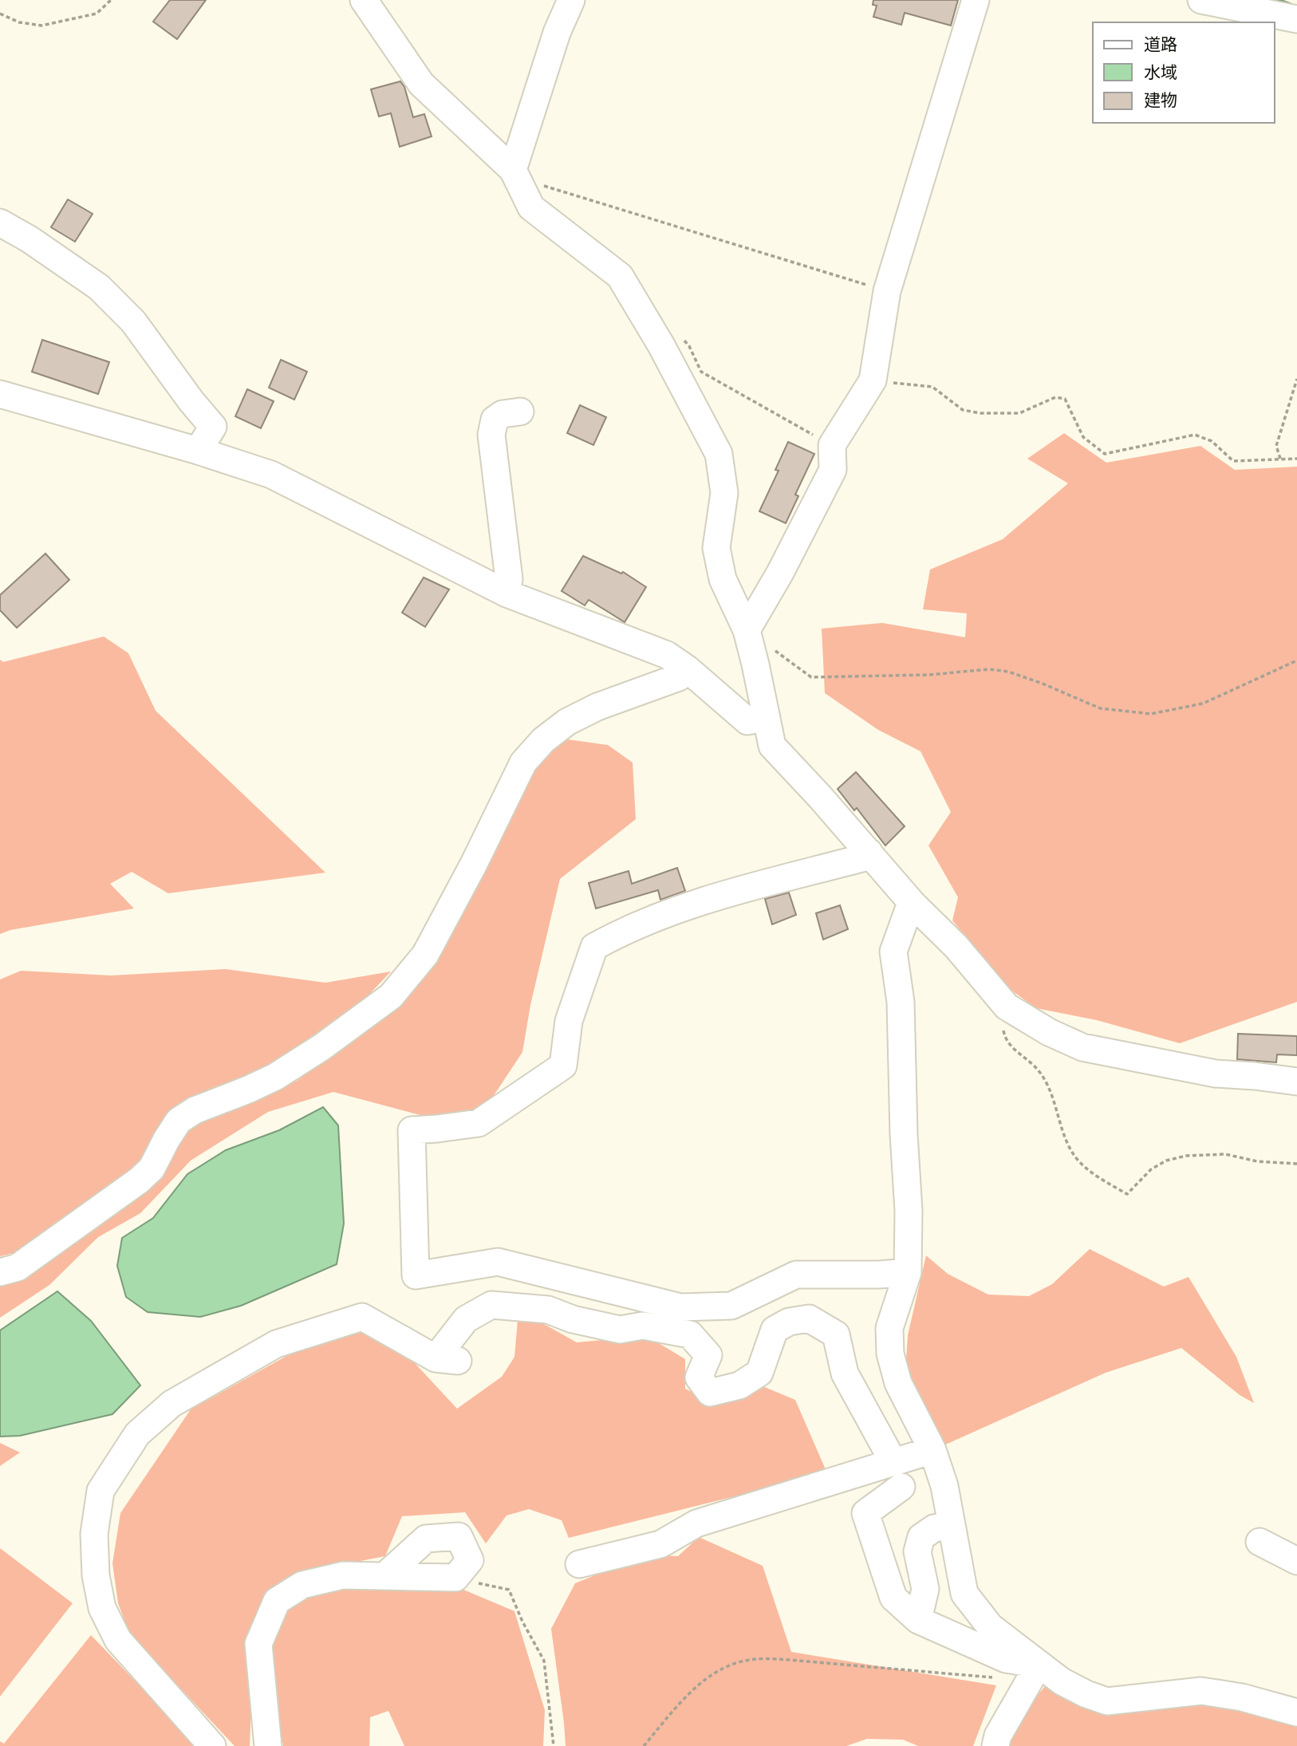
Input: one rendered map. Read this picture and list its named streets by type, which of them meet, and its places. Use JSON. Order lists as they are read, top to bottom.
{
  "legend": ["道路", "水域", "建物"]
}
